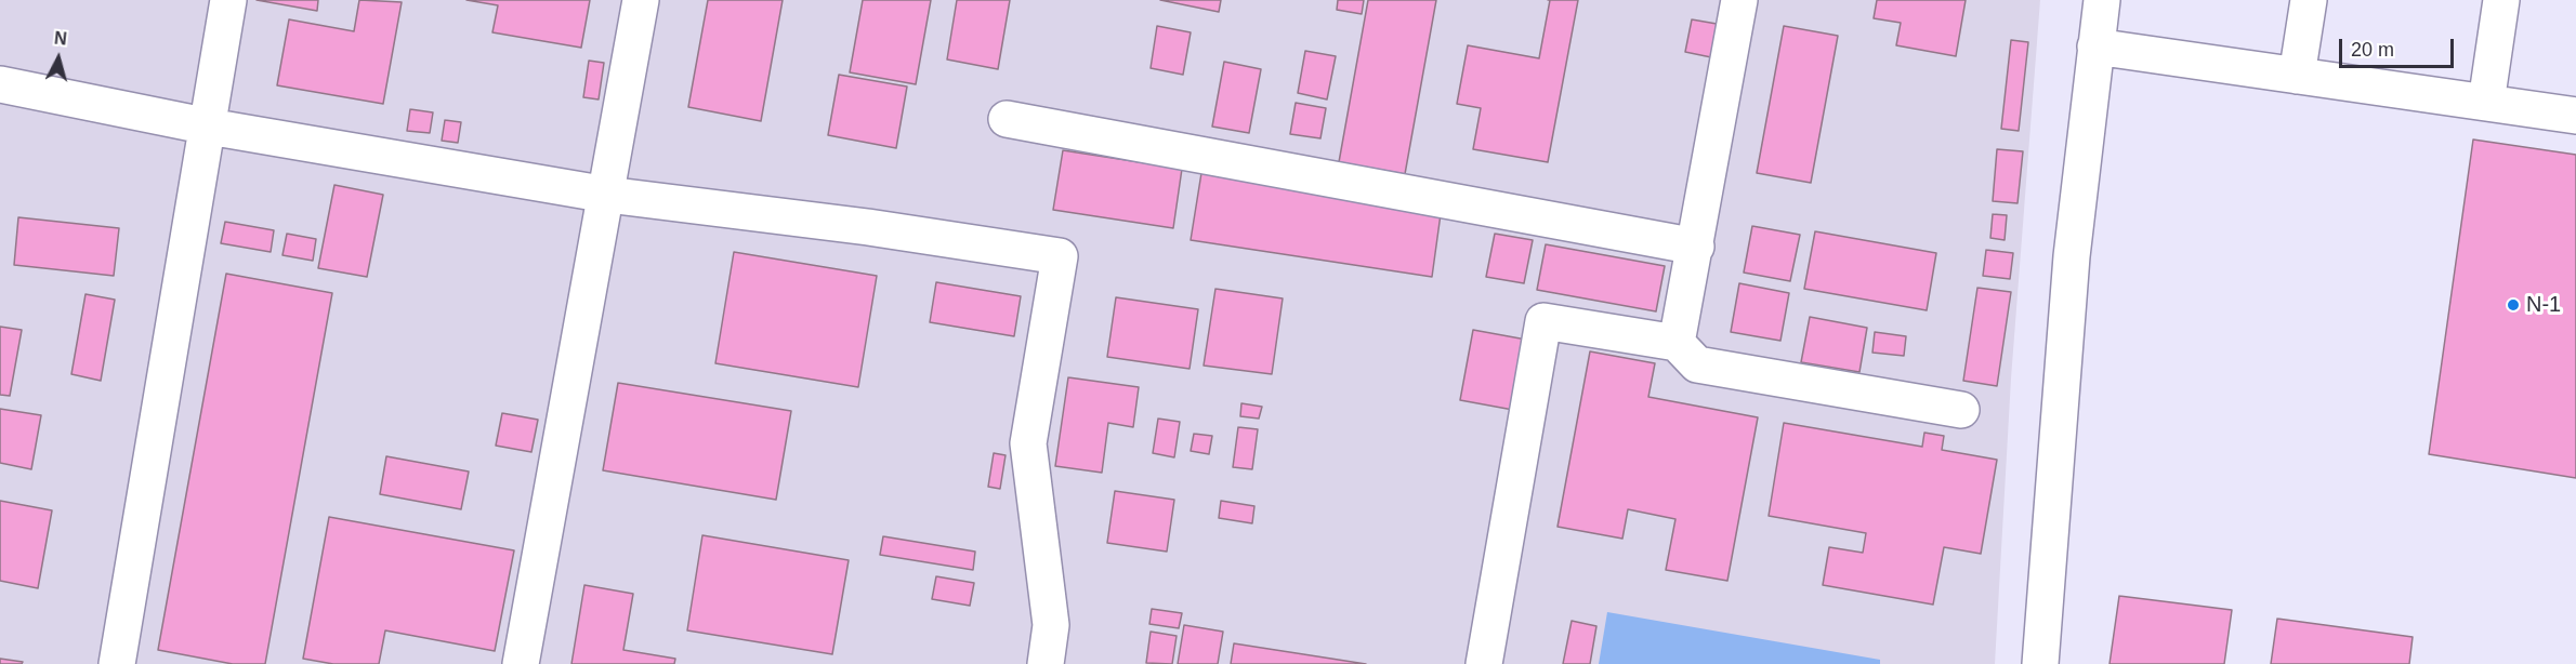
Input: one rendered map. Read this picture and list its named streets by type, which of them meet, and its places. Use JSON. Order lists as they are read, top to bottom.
{
  "places": ["N-1"],
  "scale_bar": "20 m",
  "north": "top"
}
